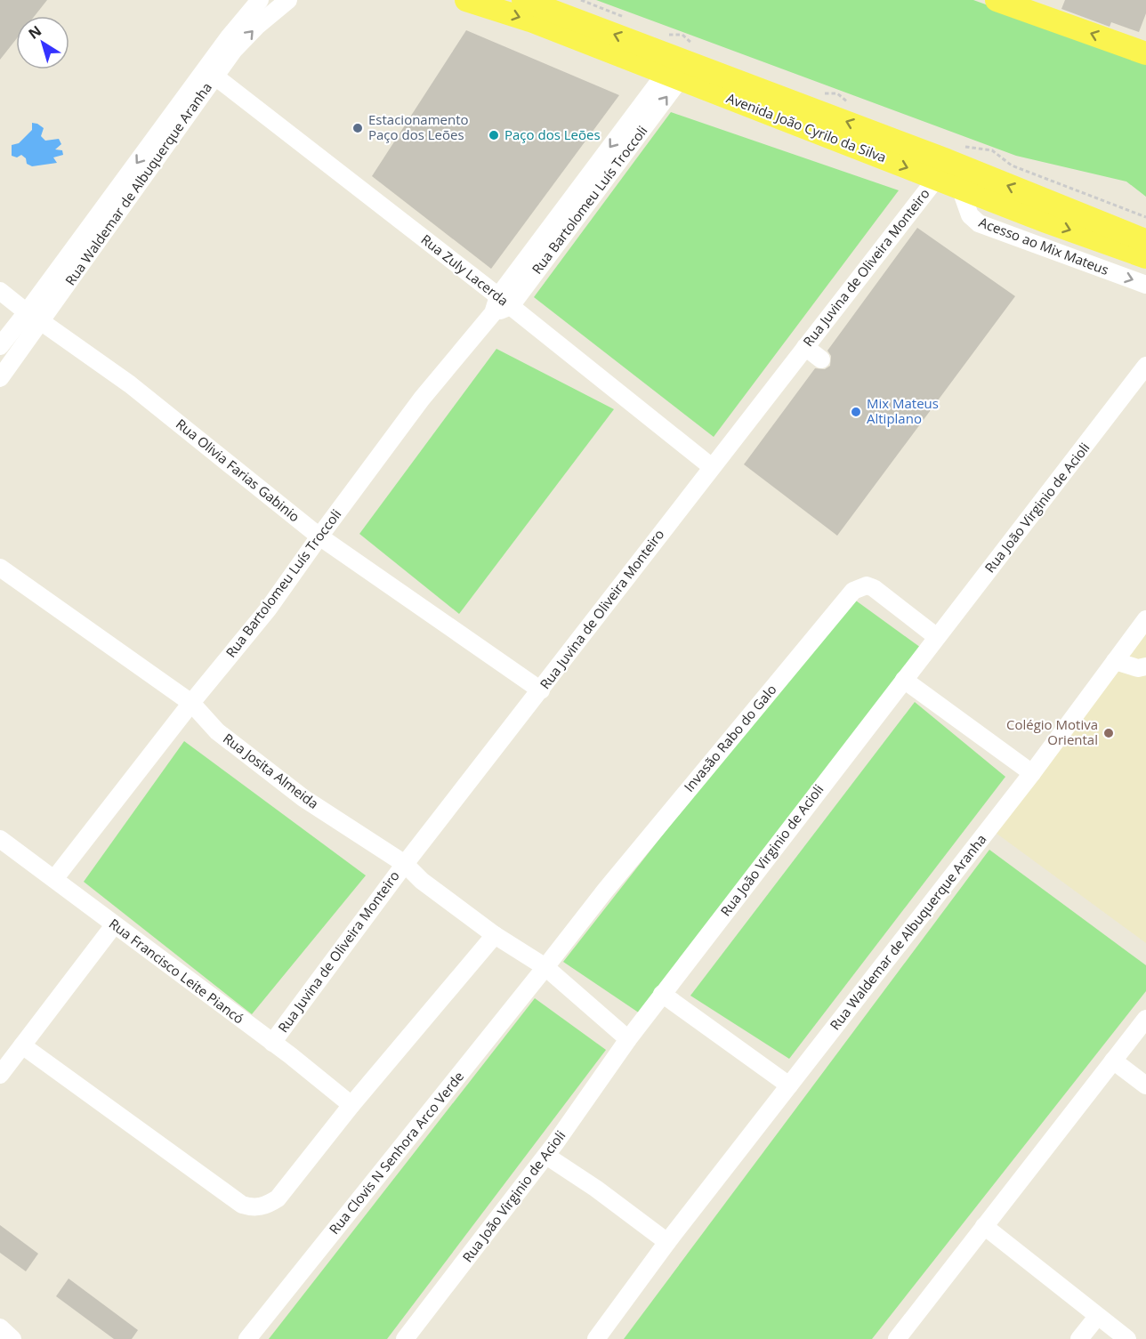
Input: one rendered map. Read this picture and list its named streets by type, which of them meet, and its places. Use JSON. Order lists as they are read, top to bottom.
{
  "streets": {
    "main road": ["Avenida João Cyrilo da Silva"],
    "street": [
      "Rua Waldemar de Albuquerque Aranha",
      "Rua Bartolomeu Luís Troccoli",
      "Acesso ao Mix Mateus",
      "Rua Juvina de Oliveira Monteiro",
      "Rua Zuly Lacerda",
      "Rua Olivia Farias Gabinio",
      "Rua João Virginio de Acioli",
      "Invasão Rabo do Galo",
      "Rua Josita Almeida",
      "Rua Francisco Leite Piancó",
      "Rua Clovis N Senhora Arco Verde"
    ]
  },
  "crossings": [
    ["Avenida João Cyrilo da Silva", "Rua Bartolomeu Luís Troccoli"],
    ["Avenida João Cyrilo da Silva", "Acesso ao Mix Mateus"],
    ["Avenida João Cyrilo da Silva", "Rua Juvina de Oliveira Monteiro"],
    ["Rua Waldemar de Albuquerque Aranha", "Rua Zuly Lacerda"],
    ["Rua Waldemar de Albuquerque Aranha", "Rua Olivia Farias Gabinio"],
    ["Rua Bartolomeu Luís Troccoli", "Rua Zuly Lacerda"],
    ["Rua Bartolomeu Luís Troccoli", "Rua Olivia Farias Gabinio"],
    ["Rua Bartolomeu Luís Troccoli", "Rua Josita Almeida"],
    ["Rua Bartolomeu Luís Troccoli", "Rua Francisco Leite Piancó"],
    ["Rua Juvina de Oliveira Monteiro", "Rua Zuly Lacerda"],
    ["Rua Juvina de Oliveira Monteiro", "Rua Olivia Farias Gabinio"],
    ["Rua Juvina de Oliveira Monteiro", "Rua Josita Almeida"],
    ["Rua Juvina de Oliveira Monteiro", "Rua Francisco Leite Piancó"],
    ["Rua João Virginio de Acioli", "Invasão Rabo do Galo"],
    ["Rua João Virginio de Acioli", "Rua Josita Almeida"],
    ["Invasão Rabo do Galo", "Rua Josita Almeida"],
    ["Invasão Rabo do Galo", "Rua Clovis N Senhora Arco Verde"],
    ["Rua Josita Almeida", "Rua Clovis N Senhora Arco Verde"]
  ],
  "one_way": ["Acesso ao Mix Mateus"],
  "places": [
    "Estacionamento Paço dos Leões",
    "Paço dos Leões",
    "Mix Mateus Altiplano",
    "Colégio Motiva Oriental"
  ],
  "north": "top left"
}
